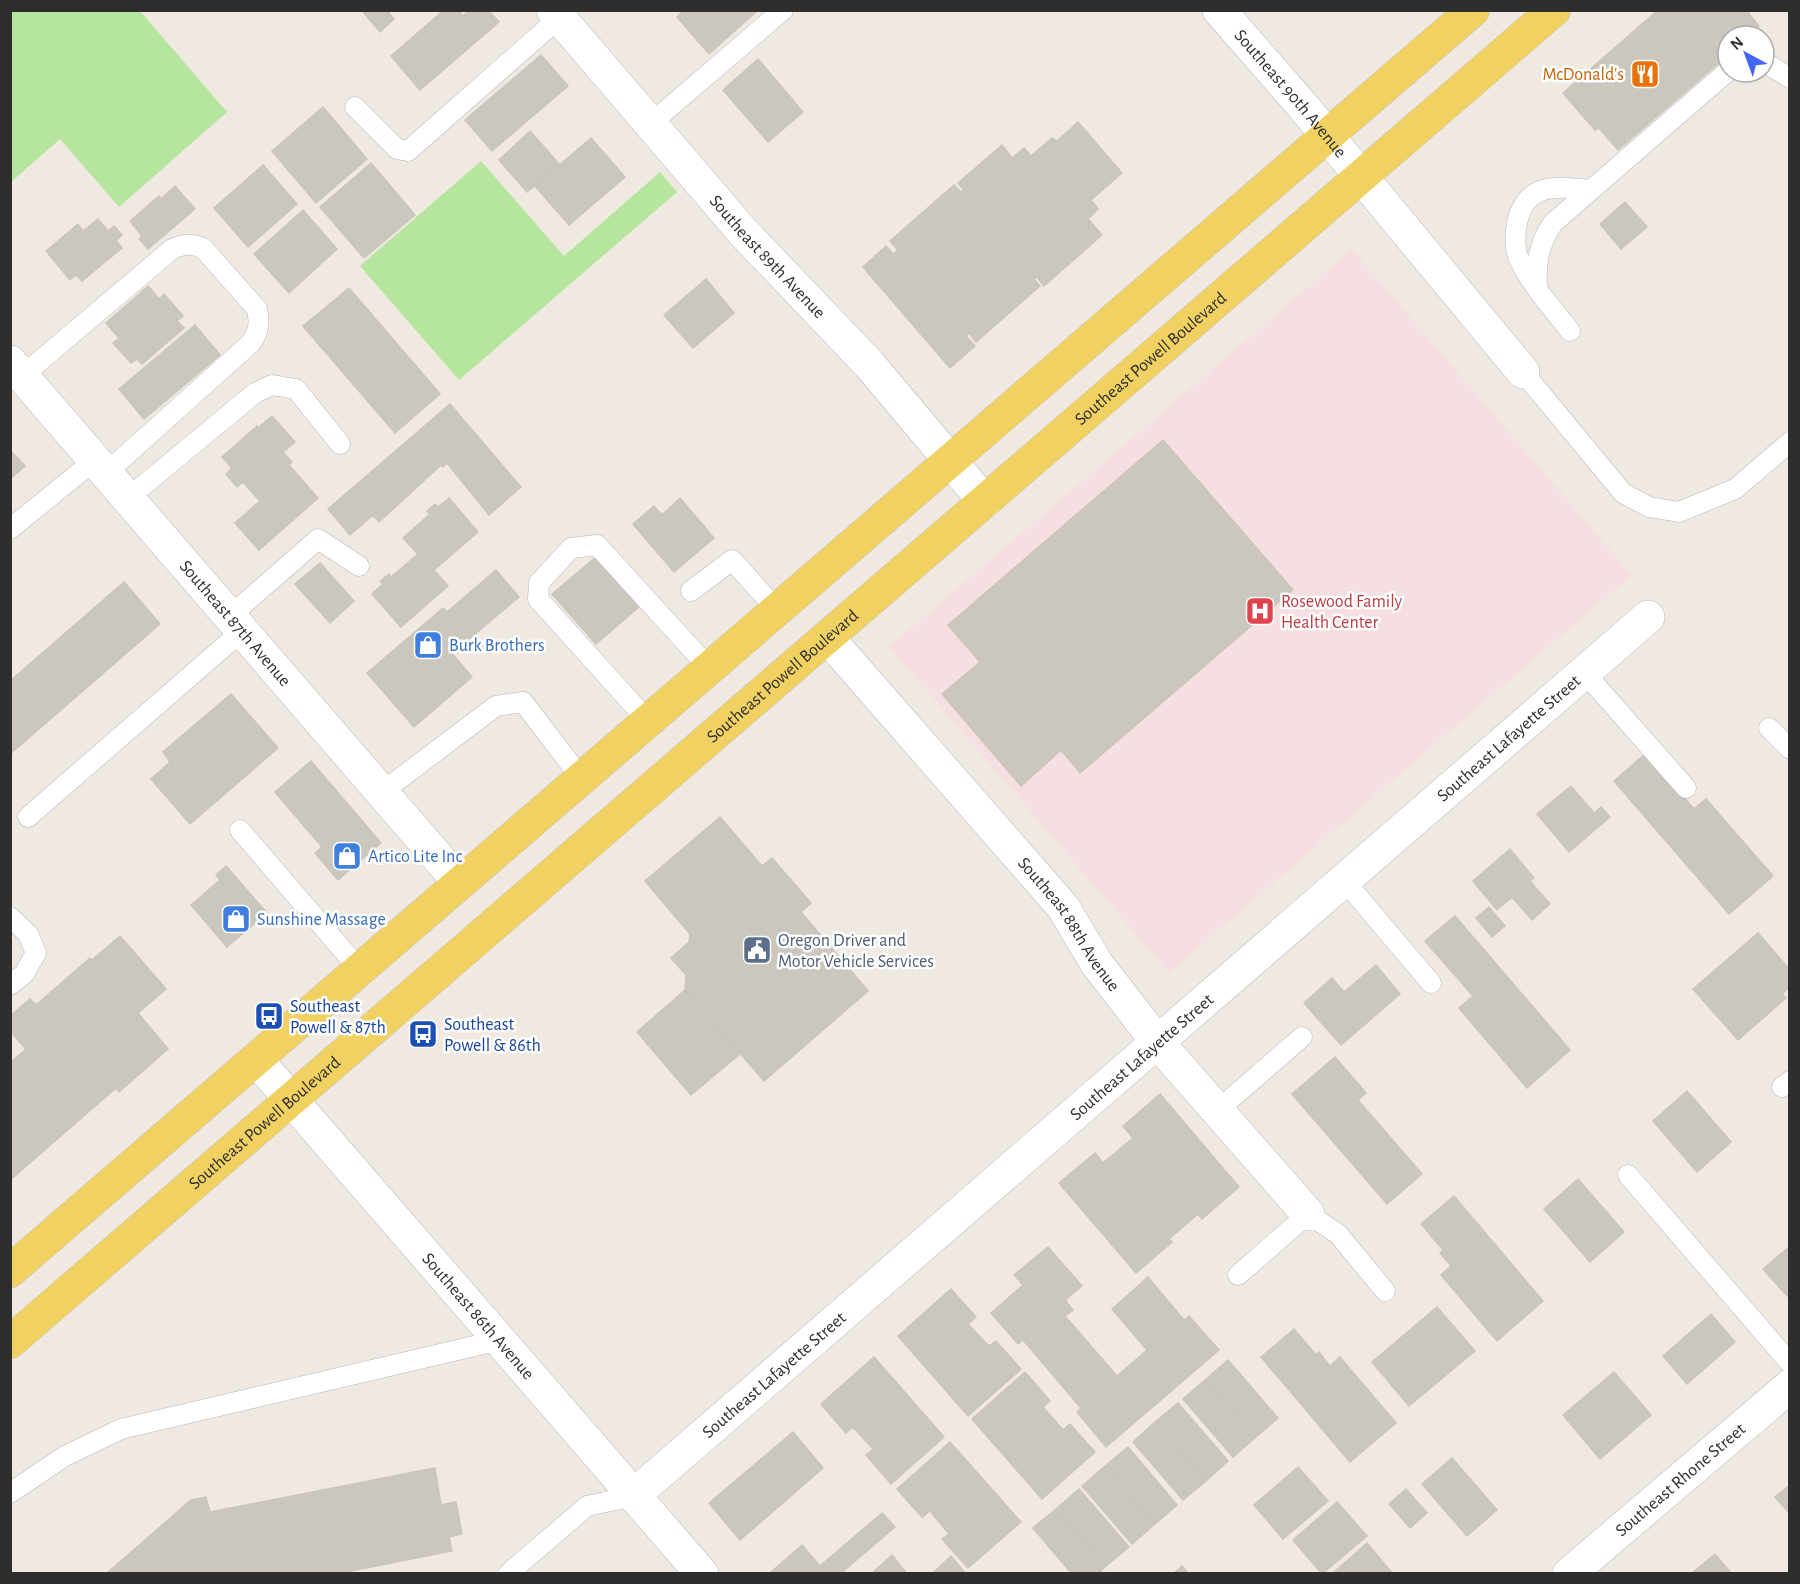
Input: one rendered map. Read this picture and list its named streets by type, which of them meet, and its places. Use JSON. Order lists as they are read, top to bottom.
{
  "streets": {
    "main road": ["Southeast Powell Boulevard"],
    "street": [
      "Southeast 90th Avenue",
      "Southeast 89th Avenue",
      "Southeast 87th Avenue",
      "Southeast Lafayette Street",
      "Southeast 88th Avenue",
      "Southeast 86th Avenue",
      "Southeast Rhone Street"
    ]
  },
  "crossings": [
    ["Southeast 90th Avenue", "Southeast Powell Boulevard"],
    ["Southeast 89th Avenue", "Southeast Powell Boulevard"],
    ["Southeast Powell Boulevard", "Southeast 88th Avenue"],
    ["Southeast Powell Boulevard", "Southeast 86th Avenue"],
    ["Southeast Lafayette Street", "Southeast 88th Avenue"],
    ["Southeast Lafayette Street", "Southeast 86th Avenue"]
  ],
  "places": {
    "restaurant": ["McDonald's"],
    "hospital": ["Rosewood Family Health Center"],
    "shop": ["Burk Brothers", "Artico Lite Inc", "Sunshine Massage"],
    "public building": ["Oregon Driver and Motor Vehicle Services"],
    "bus stop": ["Southeast Powell & 87th", "Southeast Powell & 86th"]
  },
  "north": "top left"
}
